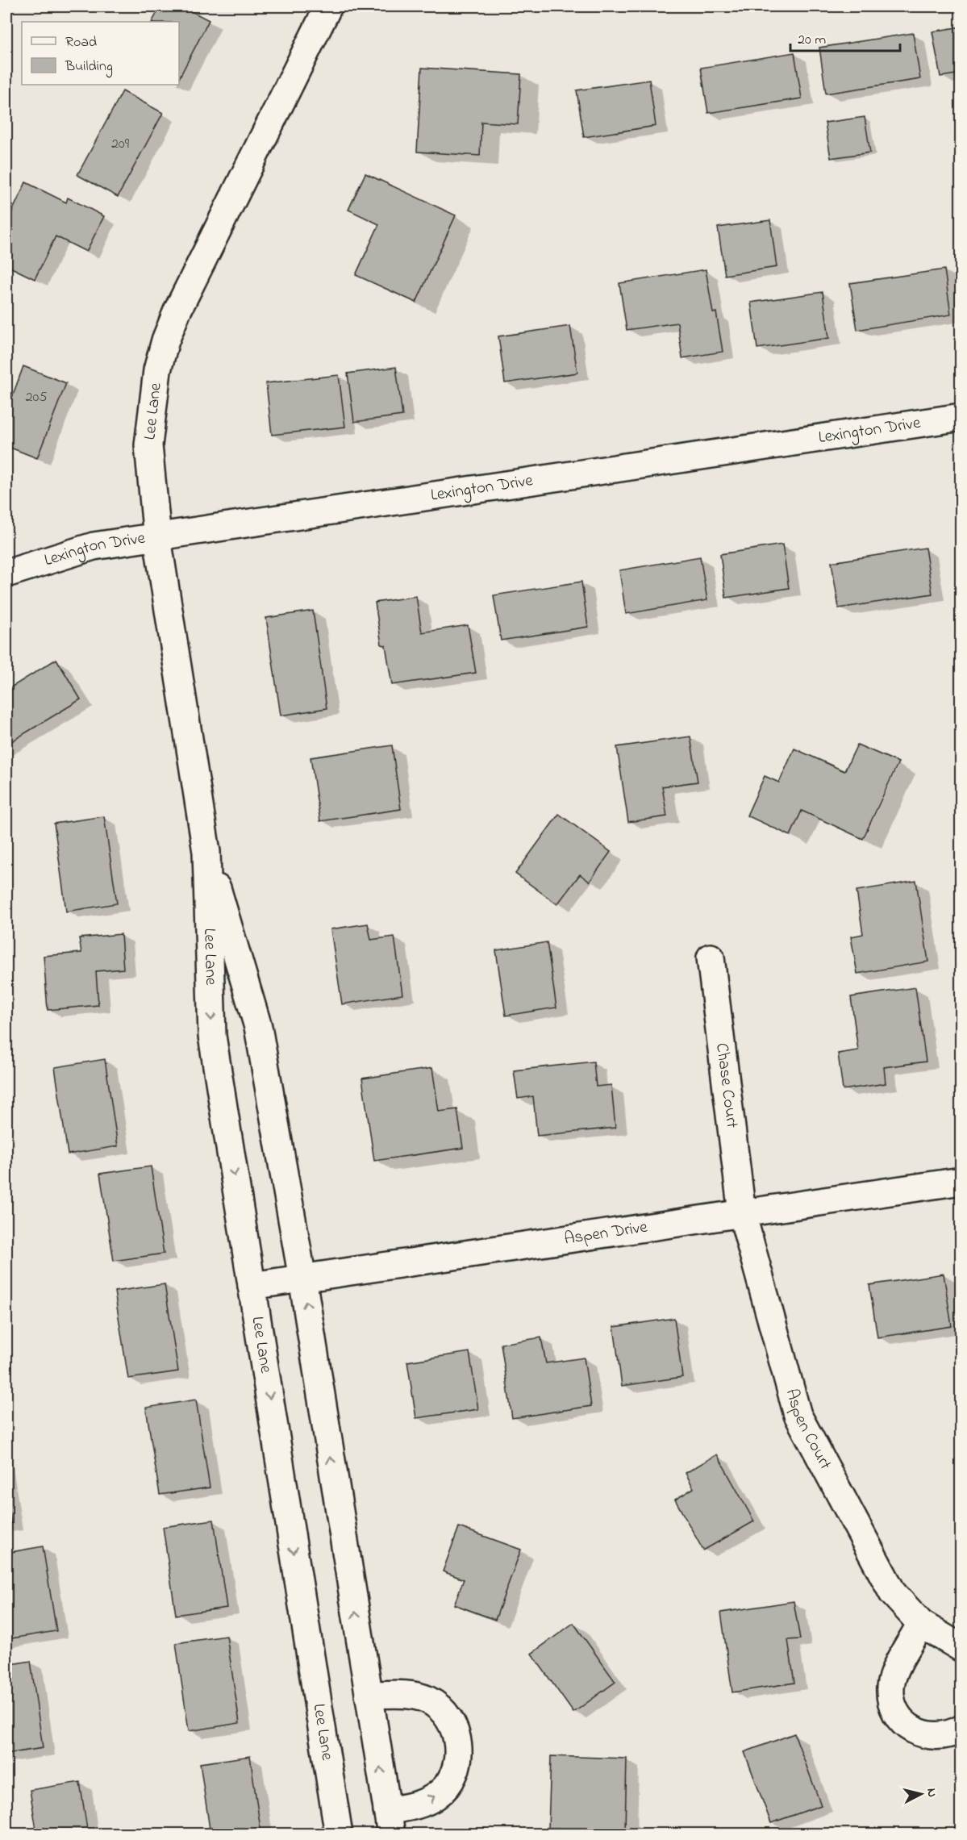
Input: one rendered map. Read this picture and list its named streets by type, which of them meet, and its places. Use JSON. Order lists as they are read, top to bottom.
{
  "streets": {
    "street": [
      "Lee Lane",
      "Lexington Drive",
      "Chase Court",
      "Aspen Drive",
      "Aspen Court"
    ]
  },
  "crossings": [
    ["Lee Lane", "Lexington Drive"],
    ["Lee Lane", "Aspen Drive"],
    ["Chase Court", "Aspen Drive"],
    ["Chase Court", "Aspen Court"],
    ["Aspen Drive", "Aspen Court"]
  ],
  "house_numbers": ["209", "205"],
  "legend": ["Road", "Building"],
  "scale_bar": "20 m",
  "north": "right"
}
